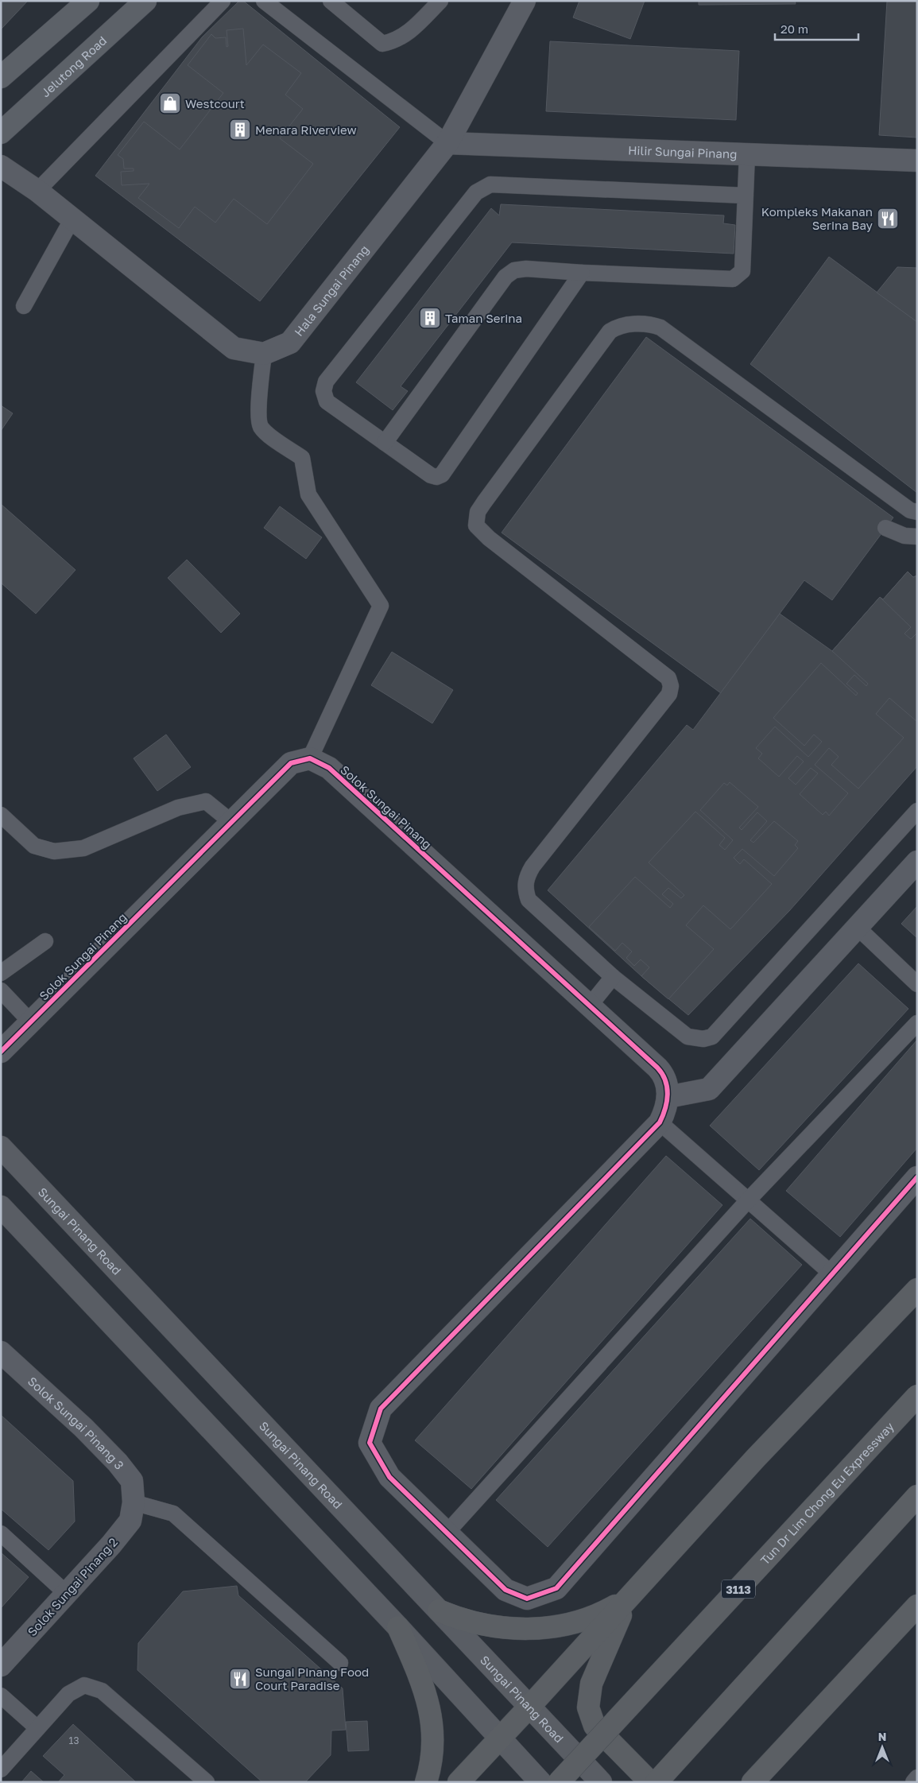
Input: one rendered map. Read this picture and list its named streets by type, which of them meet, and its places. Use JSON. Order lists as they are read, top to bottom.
{
  "streets": {
    "highway": ["Tun Dr Lim Chong Eu Expressway", "3113"],
    "main road": ["Jelutong Road", "Sungai Pinang Road"],
    "street": [
      "Hilir Sungai Pinang",
      "Hala Sungai Pinang",
      "Solok Sungai Pinang",
      "Solok Sungai Pinang 3",
      "Solok Sungai Pinang 2"
    ]
  },
  "crossings": [
    ["Hilir Sungai Pinang", "Hala Sungai Pinang"],
    ["Solok Sungai Pinang 3", "Solok Sungai Pinang 2"]
  ],
  "places": {
    "shop": ["Westcourt"],
    "building": ["Menara Riverview", "Taman Serina"],
    "restaurant": ["Kompleks Makanan Serina Bay", "Sungai Pinang Food Court Paradise"]
  },
  "house_numbers": ["13"],
  "scale_bar": "20 m",
  "north": "top"
}
